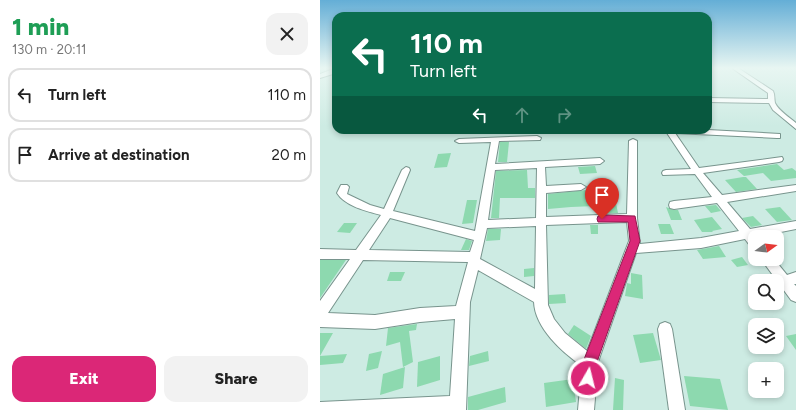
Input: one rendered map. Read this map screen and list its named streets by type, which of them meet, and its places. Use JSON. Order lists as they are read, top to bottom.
{
  "north": "right",
  "page": {
    "heading": ["1 min", "130 m · 20:11"],
    "turn": ["110 m", "Turn left"],
    "list": [
      {
        "name": "Turn left",
        "value": "110 m"
      },
      {
        "name": "Arrive at destination",
        "value": "20 m"
      }
    ],
    "map_buttons": "+",
    "buttons": ["Exit", "Share"]
  }
}
